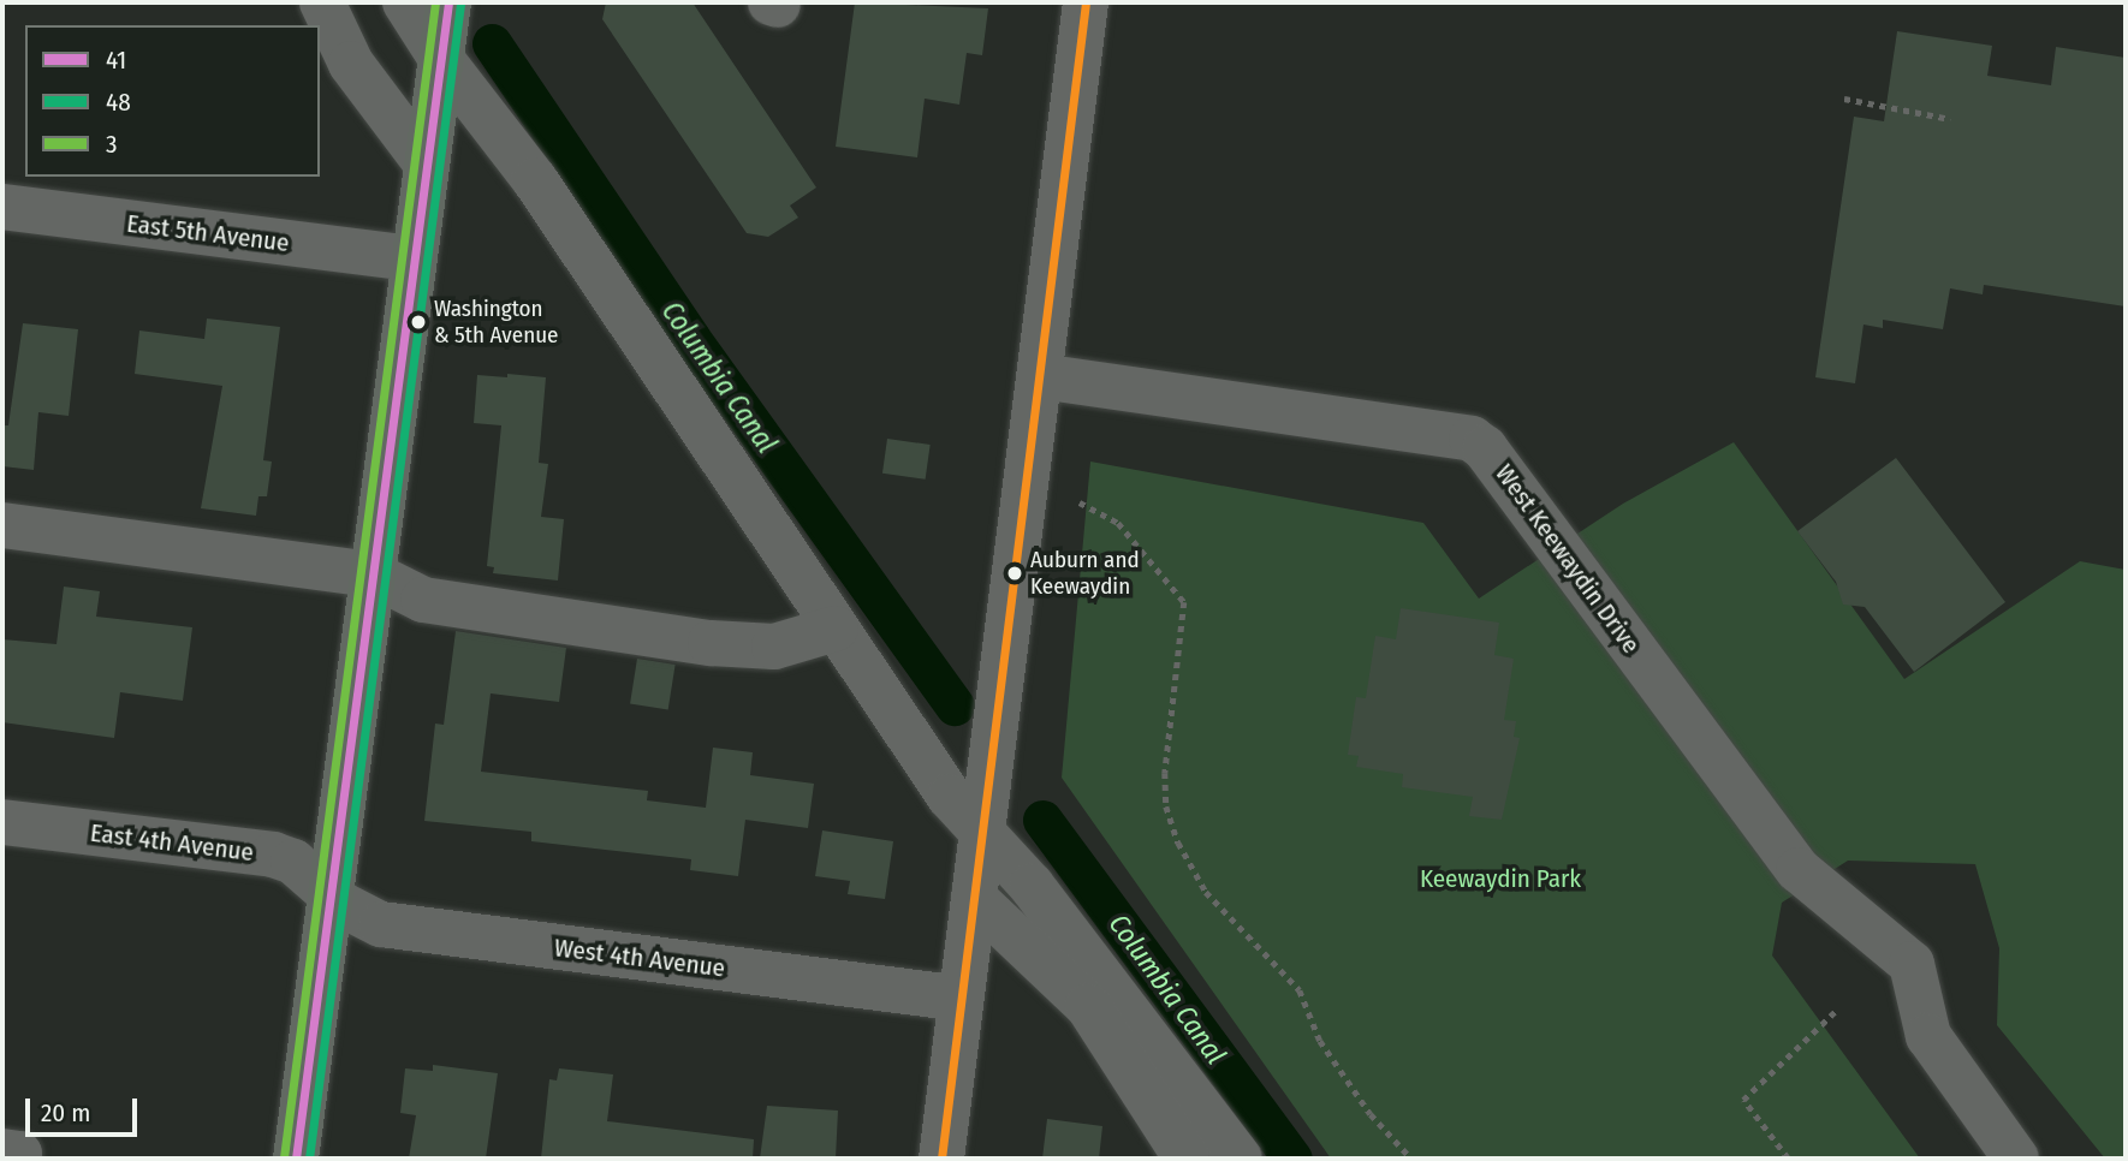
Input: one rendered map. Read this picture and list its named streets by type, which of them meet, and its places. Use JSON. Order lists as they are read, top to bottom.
{
  "streets": {
    "street": [
      "East 5th Avenue",
      "West Keewaydin Drive",
      "East 4th Avenue",
      "West 4th Avenue"
    ]
  },
  "crossings": [
    ["East 4th Avenue", "West 4th Avenue"]
  ],
  "water": ["Columbia Canal"],
  "parks": ["Keewaydin Park"],
  "places": ["Washington & 5th Avenue", "Auburn and Keewaydin"],
  "lines": ["transit line 41", "transit line 3", "transit line 48"],
  "legend": ["41", "48", "3"],
  "scale_bar": "20 m"
}
